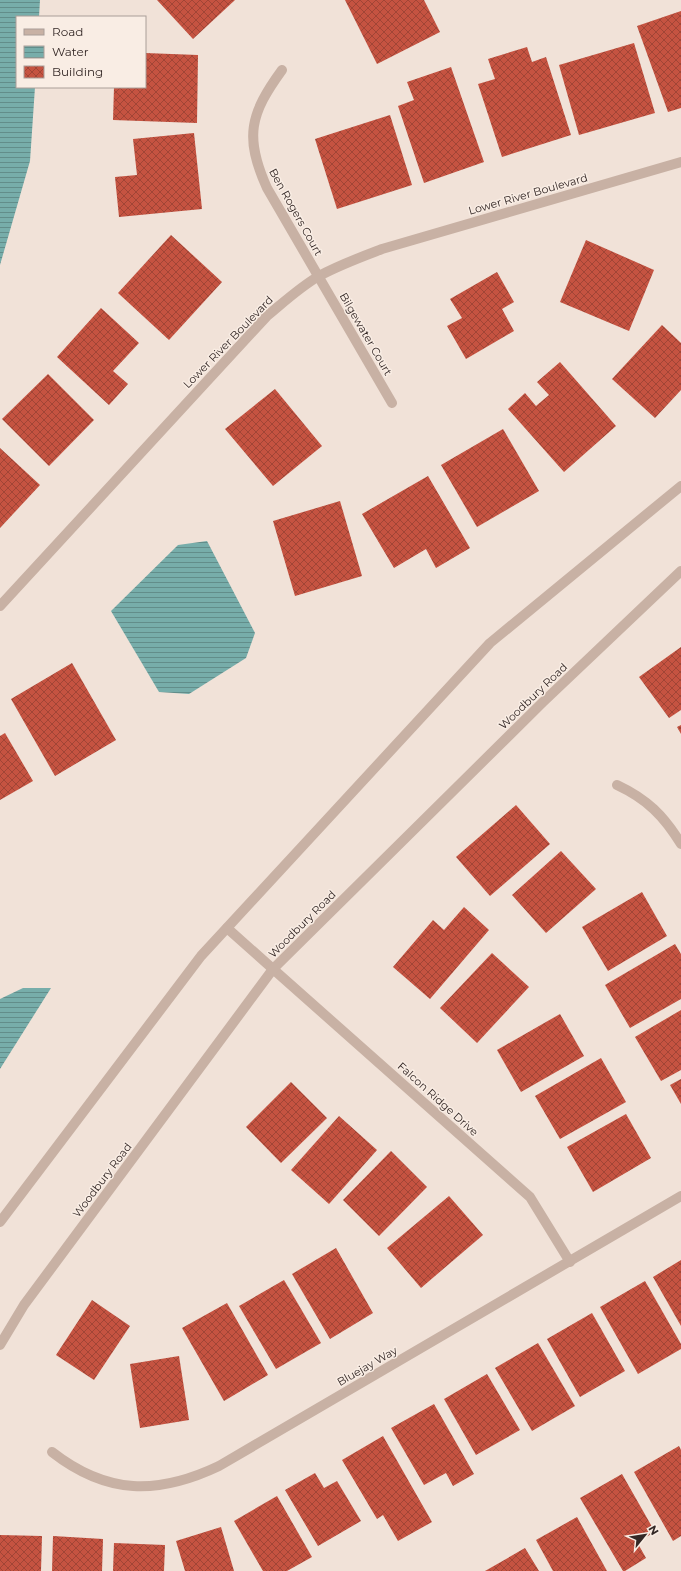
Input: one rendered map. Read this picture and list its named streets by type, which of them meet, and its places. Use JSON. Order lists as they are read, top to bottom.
{
  "streets": {
    "street": [
      "Lower River Boulevard",
      "Ben Rogers Court",
      "Bilgewater Court",
      "Woodbury Road",
      "Falcon Ridge Drive",
      "Bluejay Way"
    ]
  },
  "crossings": [
    ["Lower River Boulevard", "Ben Rogers Court"],
    ["Lower River Boulevard", "Bilgewater Court"],
    ["Ben Rogers Court", "Bilgewater Court"],
    ["Woodbury Road", "Falcon Ridge Drive"],
    ["Falcon Ridge Drive", "Bluejay Way"]
  ],
  "legend": ["Road", "Water", "Building"],
  "north": "top right"
}
